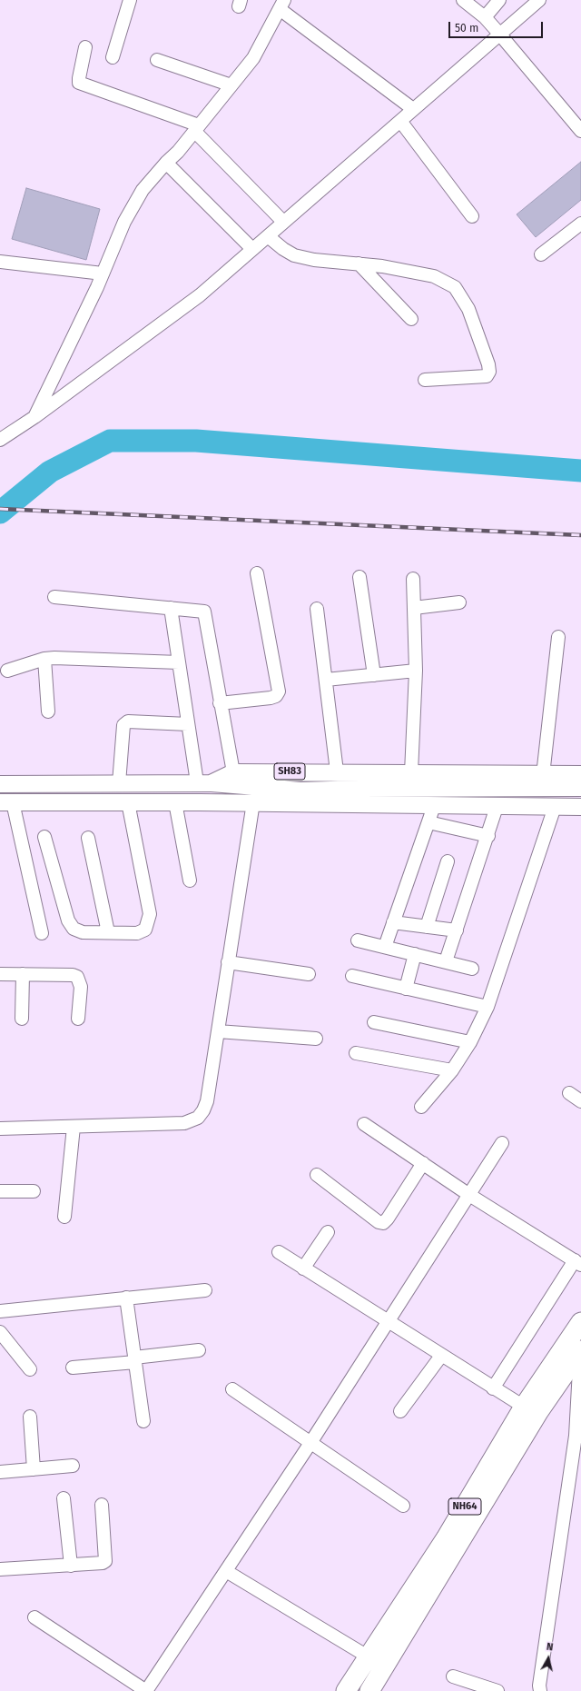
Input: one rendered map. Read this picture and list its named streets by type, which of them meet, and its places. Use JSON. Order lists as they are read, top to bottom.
{
  "streets": {
    "highway": ["NH64"],
    "main road": ["SH83"]
  },
  "scale_bar": "50 m",
  "north": "top"
}
